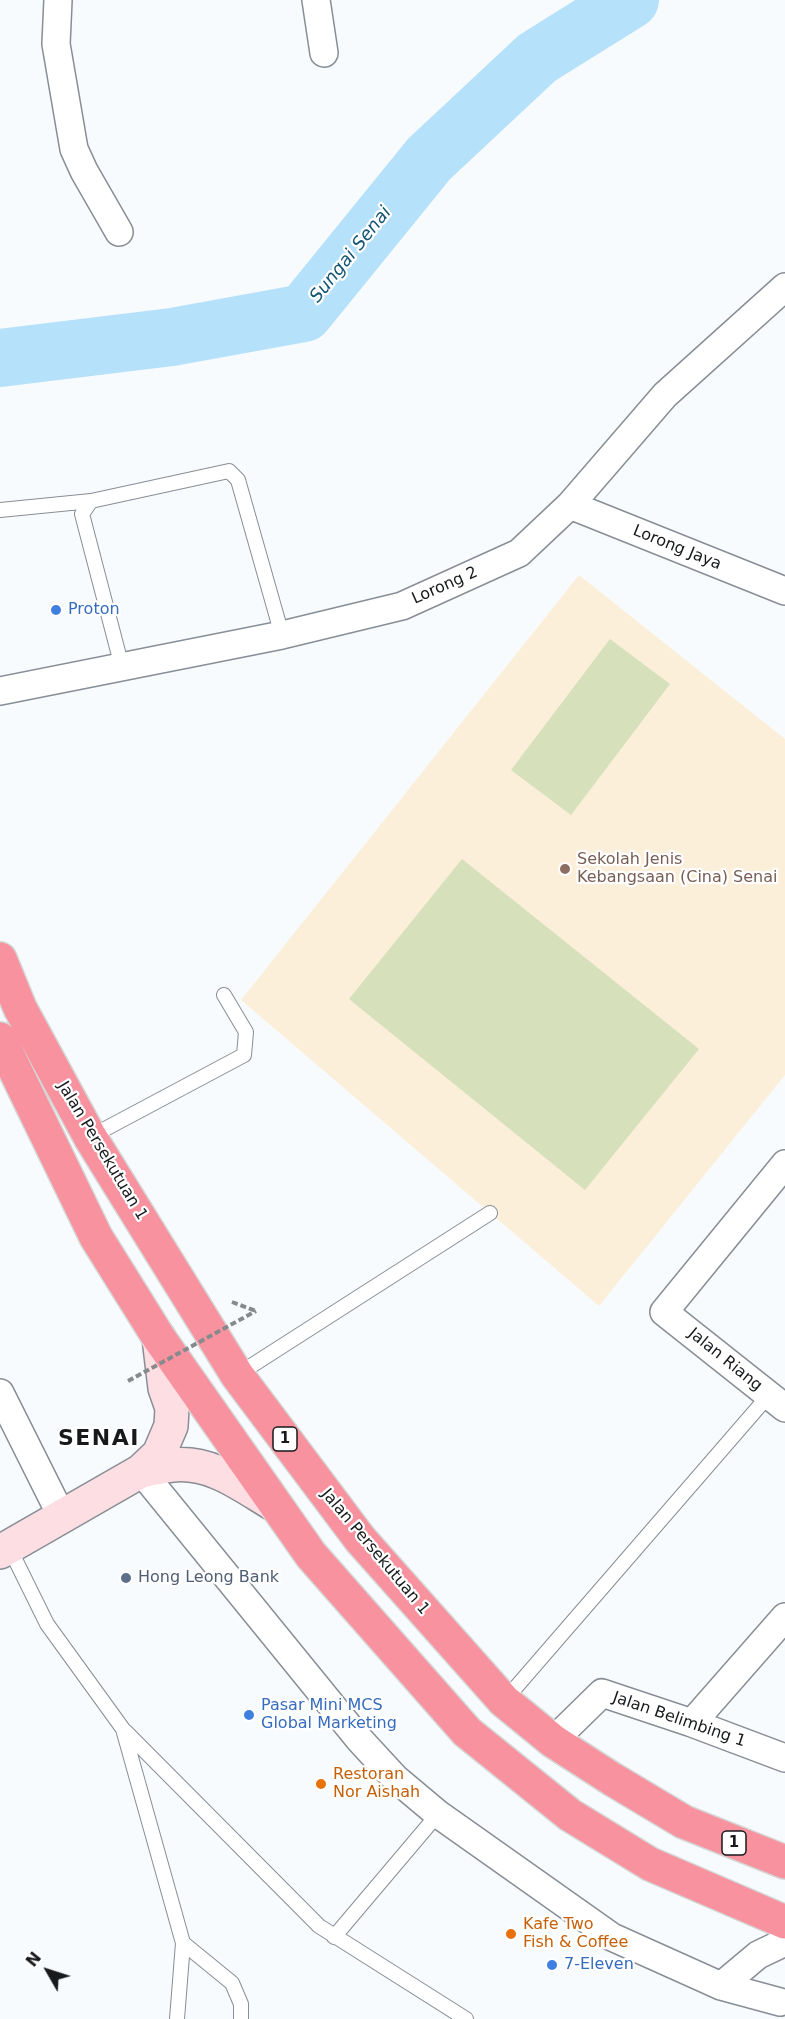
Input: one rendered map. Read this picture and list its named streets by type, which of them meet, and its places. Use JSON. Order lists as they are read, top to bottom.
{
  "streets": {
    "highway": ["Jalan Persekutuan 1", "1"],
    "street": [
      "Lorong Jaya",
      "Lorong 2",
      "Jalan Riang",
      "Jalan Belimbing 1"
    ]
  },
  "crossings": [
    ["Lorong Jaya", "Lorong 2"],
    ["Jalan Persekutuan 1", "Jalan Belimbing 1"]
  ],
  "districts": ["SENAI"],
  "water": ["Sungai Senai"],
  "places": [
    "Proton",
    "Sekolah Jenis Kebangsaan (Cina) Senai",
    "Hong Leong Bank",
    "Pasar Mini MCS Global Marketing",
    "Restoran Nor Aishah",
    "Kafe Two Fish & Coffee",
    "7-Eleven"
  ],
  "north": "top left"
}
